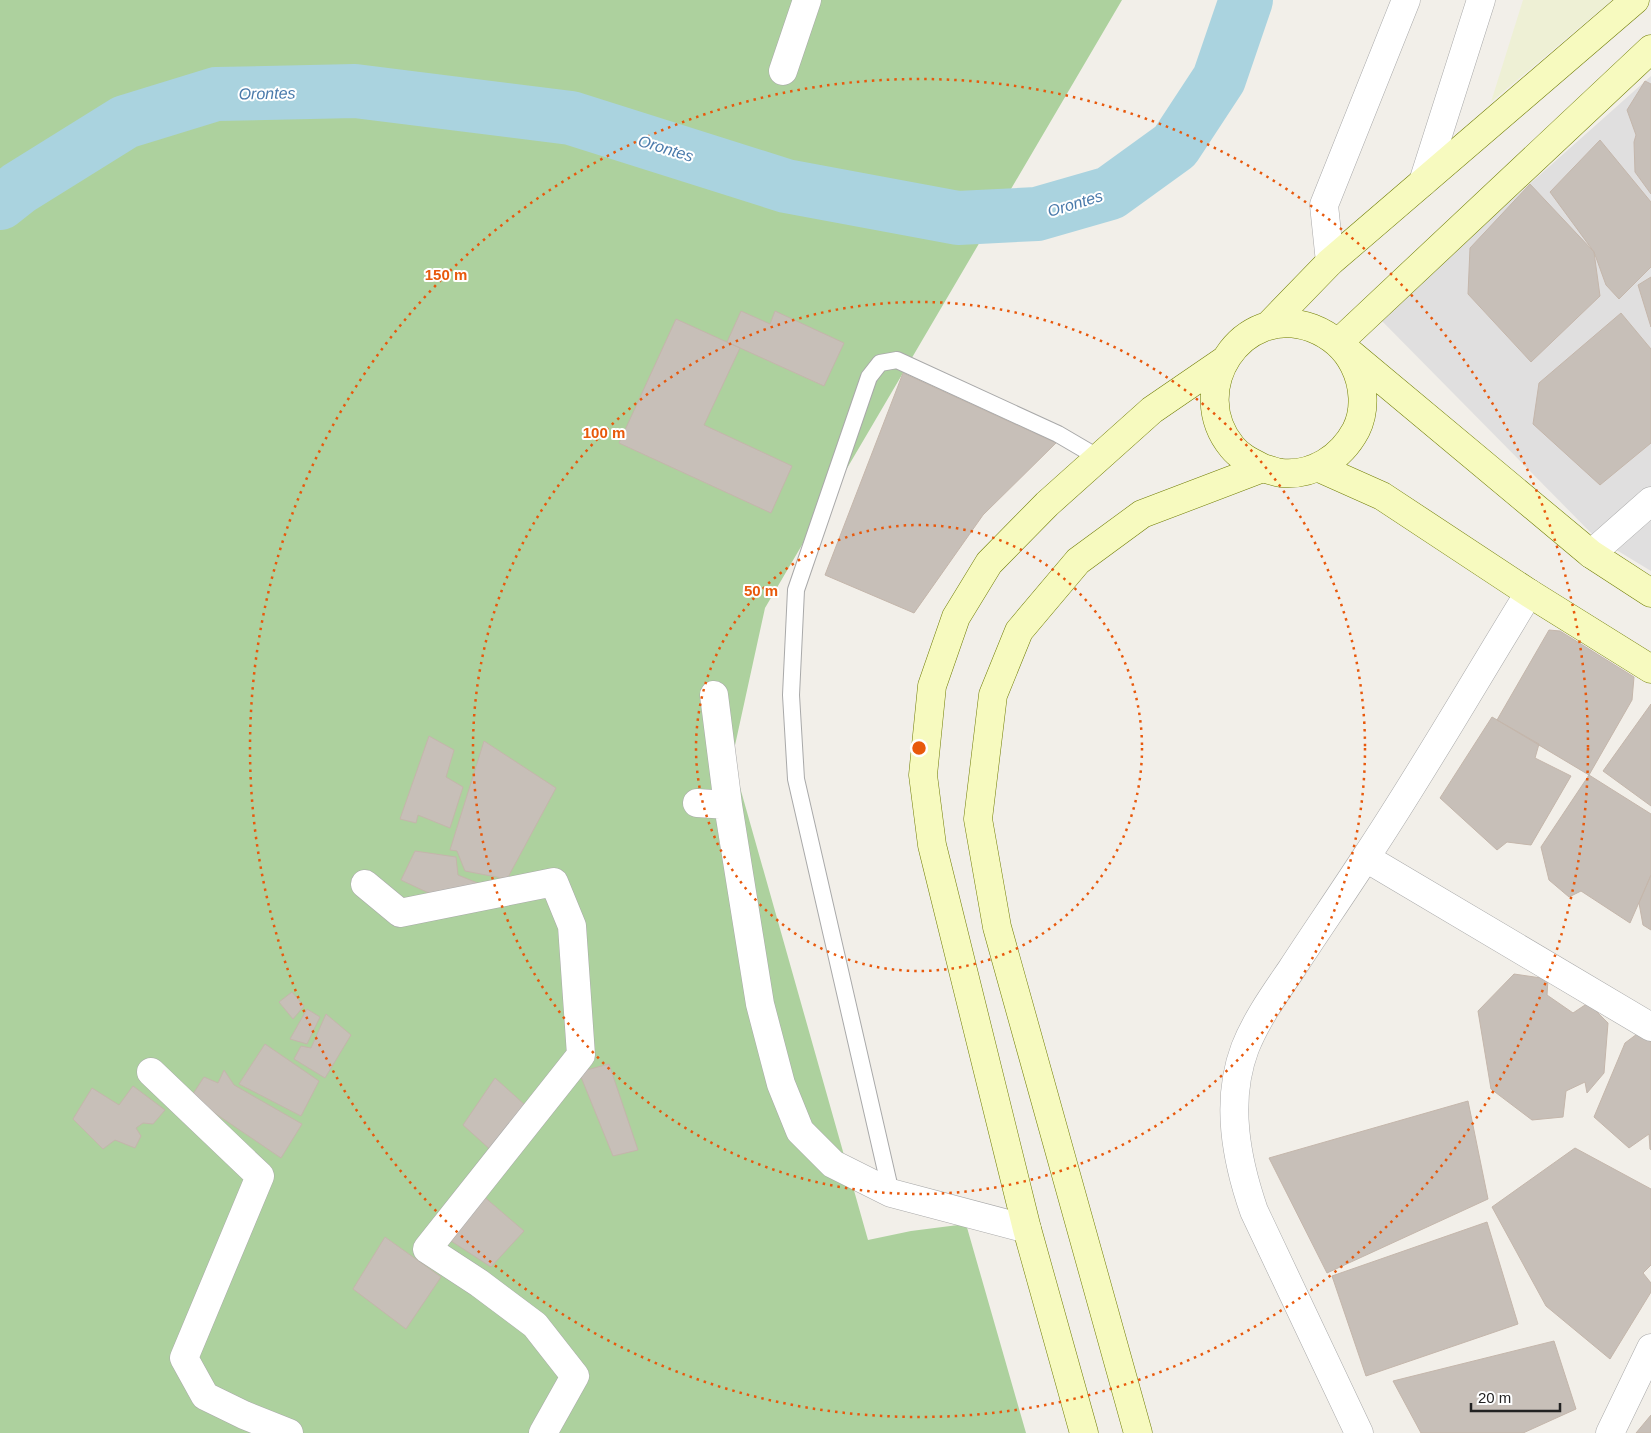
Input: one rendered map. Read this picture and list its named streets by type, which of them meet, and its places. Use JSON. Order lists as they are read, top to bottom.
{
  "water": ["Orontes"],
  "scale_bar": "20 m",
  "rings": ["150 m", "100 m", "50 m"]
}
